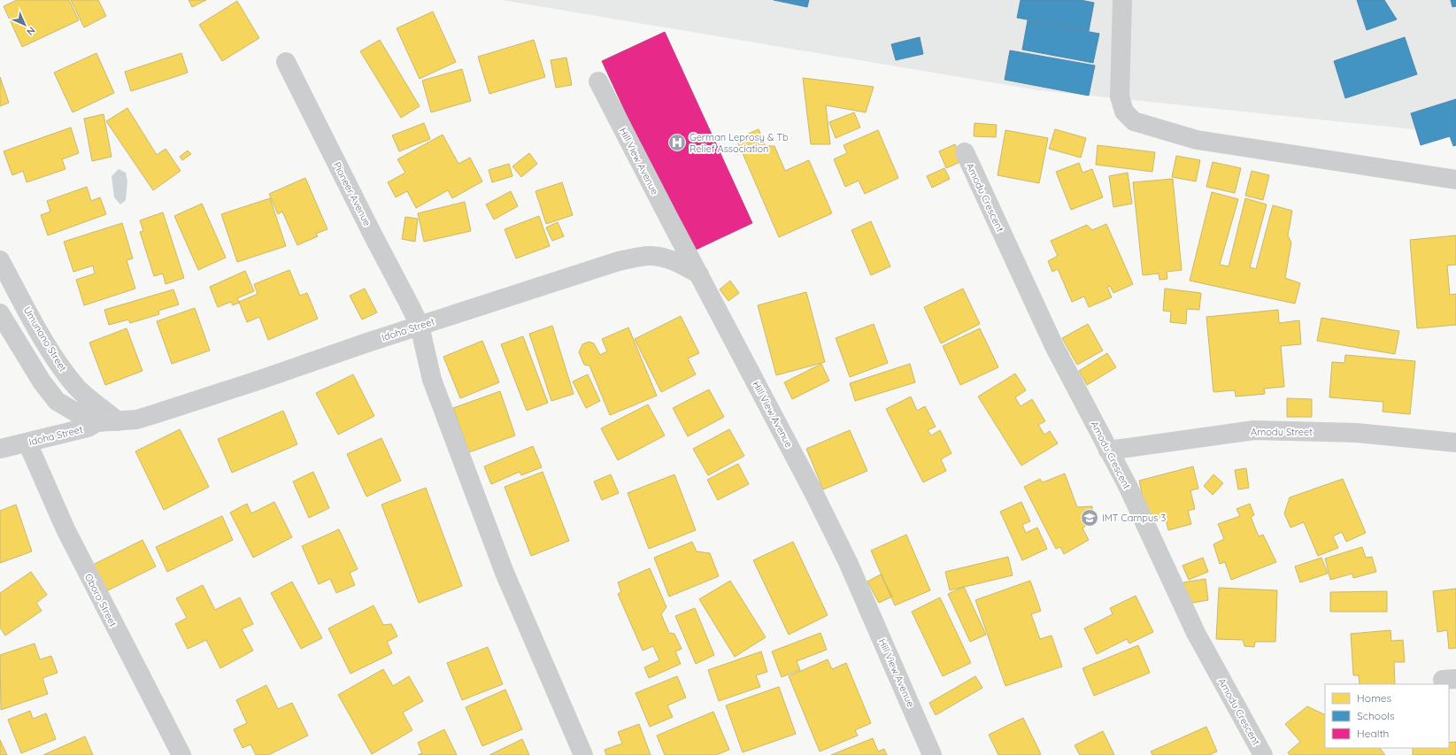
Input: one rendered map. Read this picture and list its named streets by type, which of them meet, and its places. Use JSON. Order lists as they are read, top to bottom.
{
  "streets": {
    "street": [
      "Hill View Avenue",
      "Pioneer Avenue",
      "Amodu Crescent",
      "Idoha Street",
      "Umunano Street",
      "Amodu Street",
      "Oboro Street"
    ]
  },
  "crossings": [
    ["Hill View Avenue", "Idoha Street"],
    ["Pioneer Avenue", "Idoha Street"],
    ["Amodu Crescent", "Amodu Street"],
    ["Idoha Street", "Umunano Street"],
    ["Idoha Street", "Oboro Street"]
  ],
  "places": {
    "hospital": ["German Leprosy & Tb Relief Association"],
    "school or university": ["IMT Campus 3"]
  },
  "legend": ["Homes", "Schools", "Health"],
  "north": "bottom right"
}
